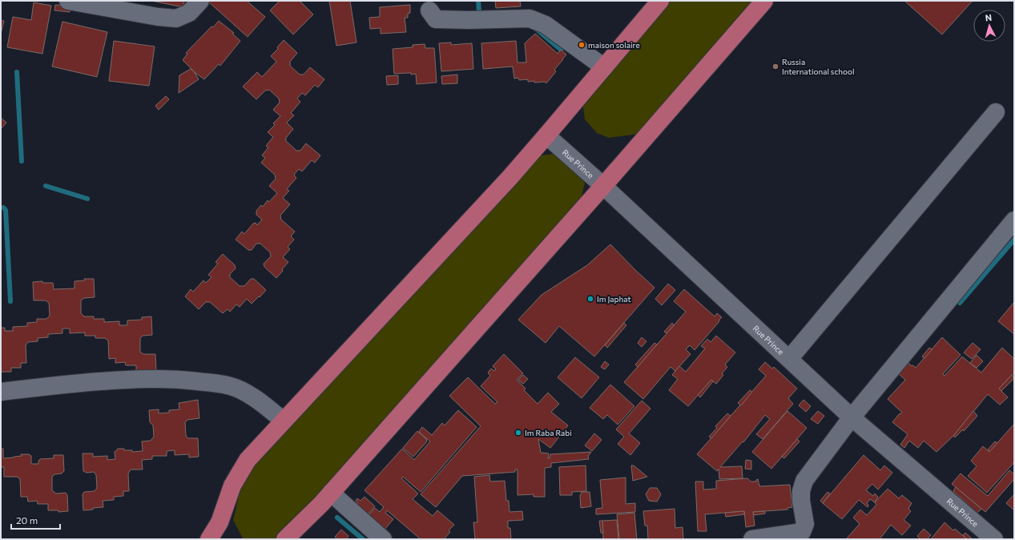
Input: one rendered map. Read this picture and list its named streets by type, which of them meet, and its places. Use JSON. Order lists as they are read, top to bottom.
{
  "streets": {
    "street": ["Rue Prince"]
  },
  "places": [
    "maison solaire",
    "Russia International school",
    "Im Japhat",
    "Im Raba Rabi"
  ],
  "scale_bar": "20 m",
  "north": "top"
}
